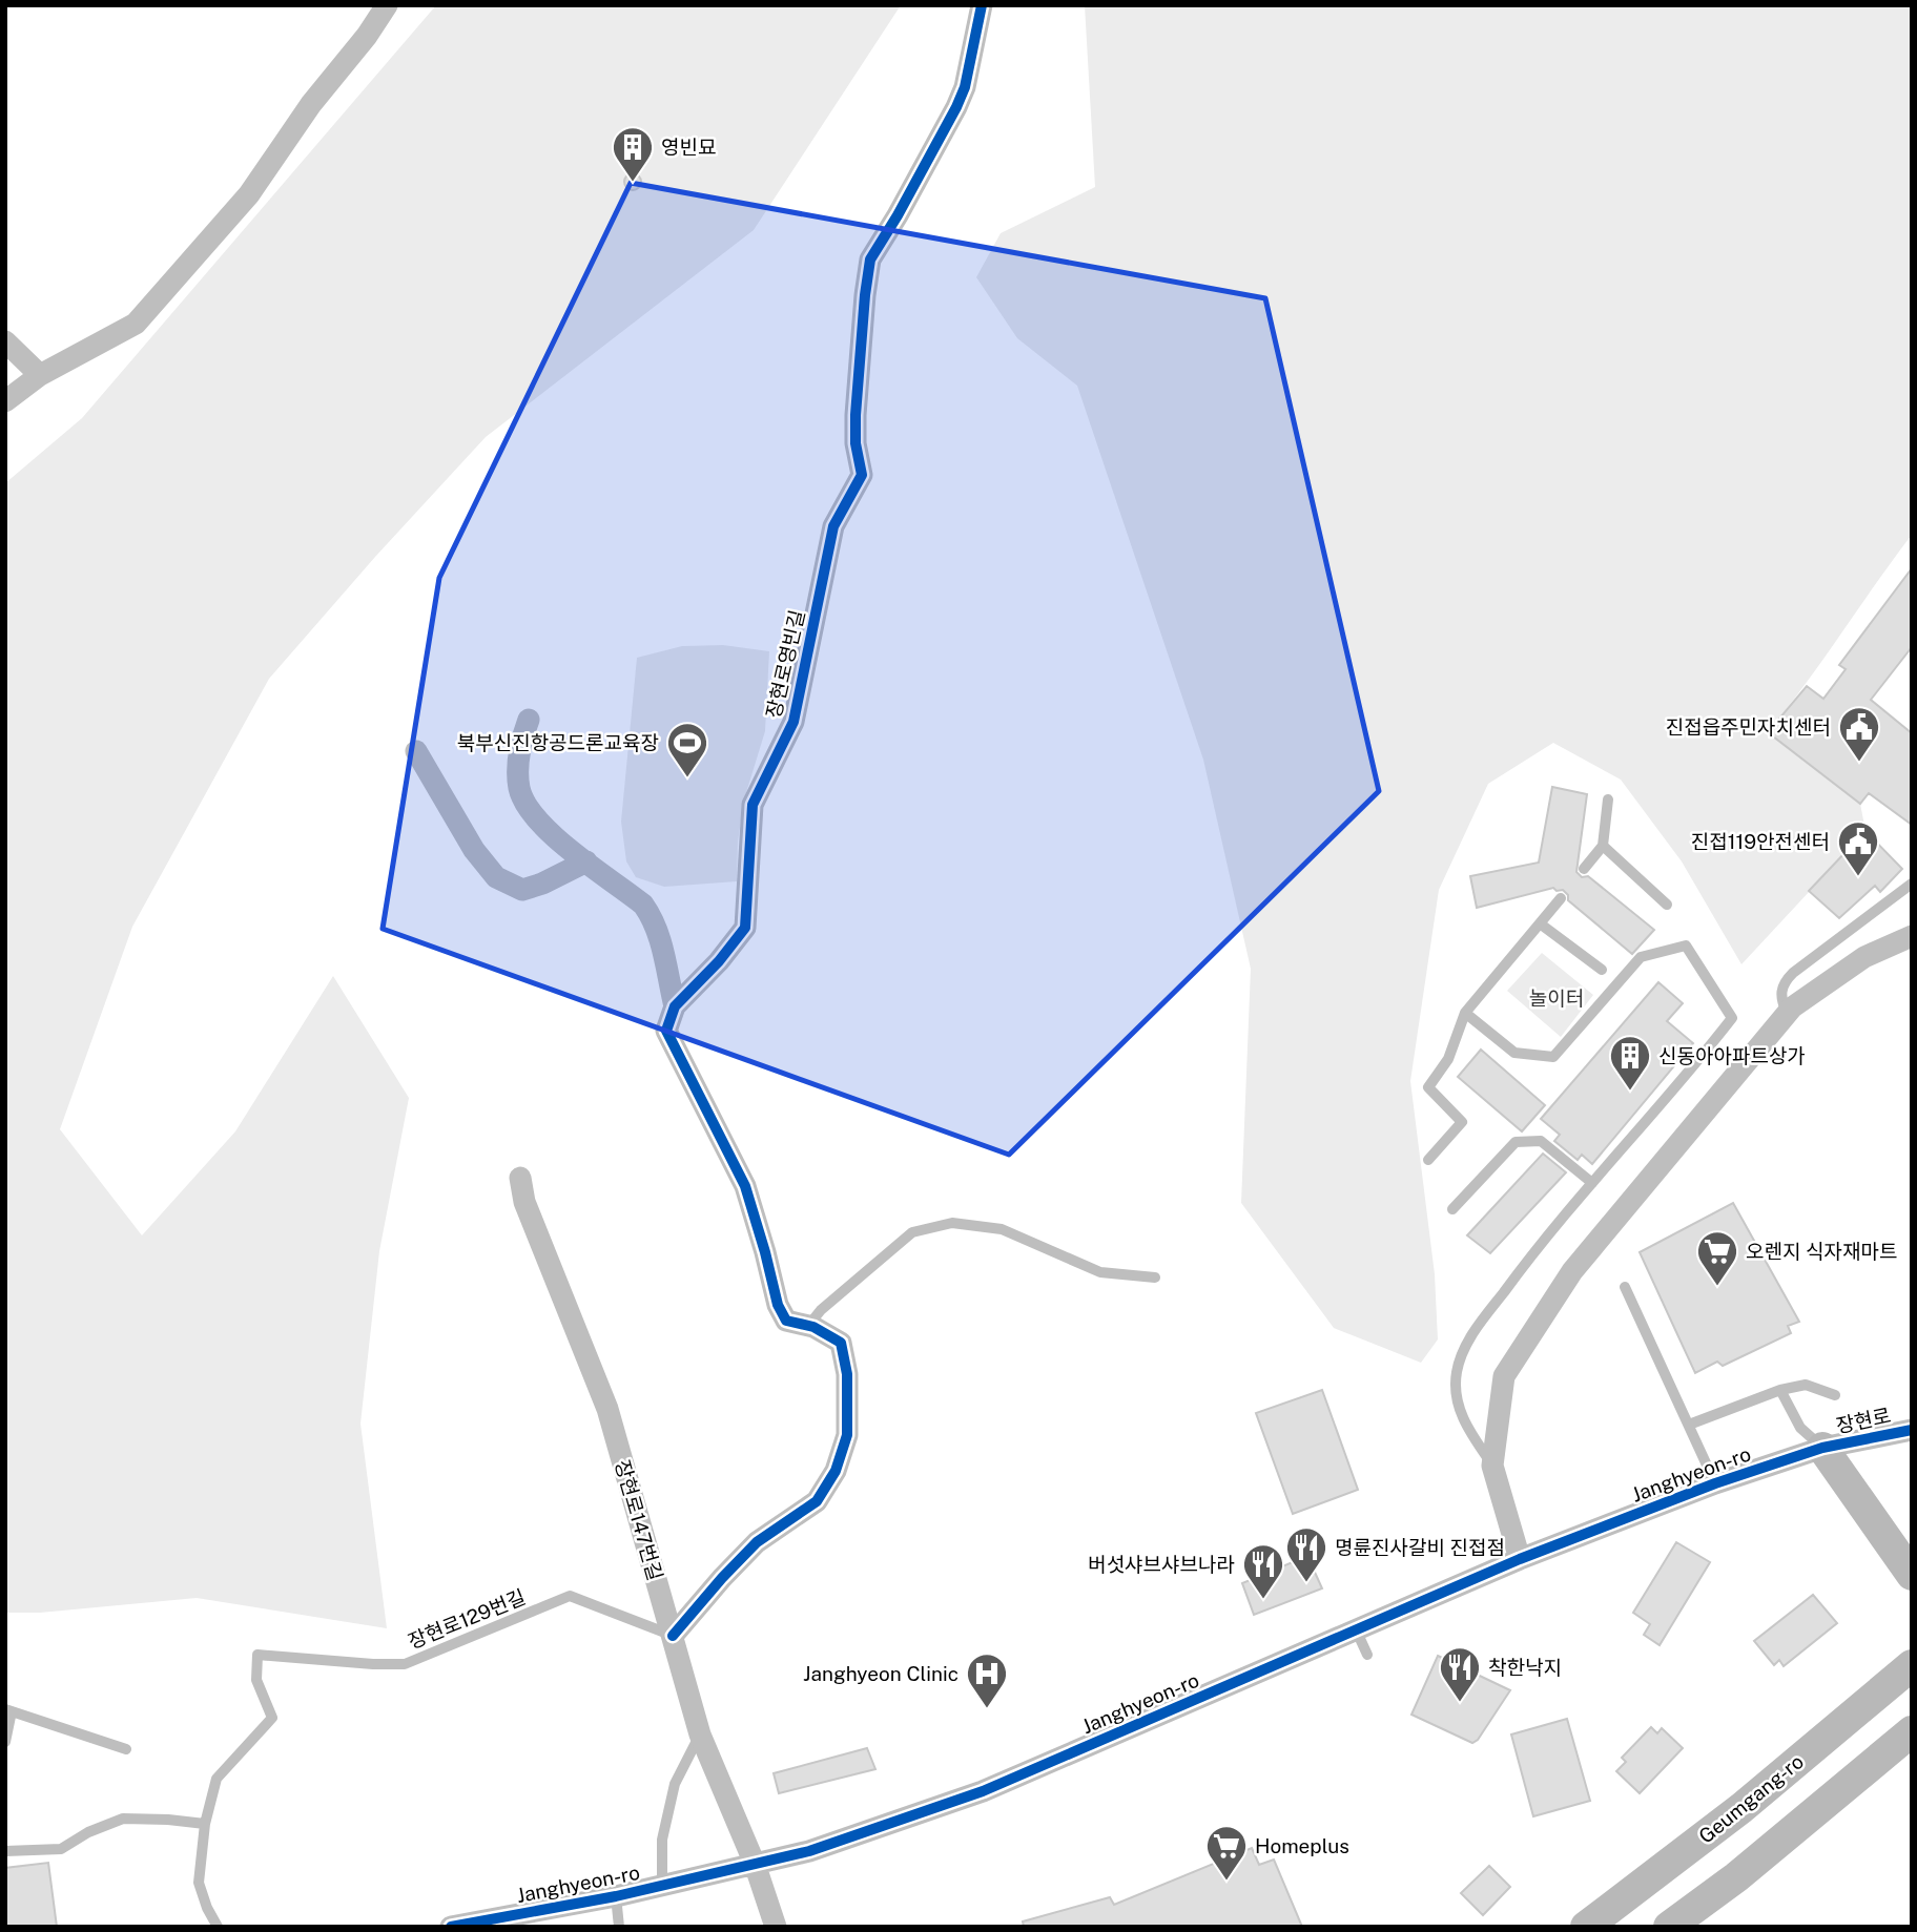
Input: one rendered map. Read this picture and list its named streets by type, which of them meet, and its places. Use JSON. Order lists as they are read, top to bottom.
{
  "streets": {
    "main road": ["Geumgang-ro"],
    "street": [
      "장현로영빈길",
      "장현로",
      "Janghyeon-ro",
      "장현로147번길"
    ],
    "lane": ["장현로129번길"]
  },
  "crossings": [
    ["장현로", "Janghyeon-ro"],
    ["Janghyeon-ro", "장현로147번길"],
    ["장현로147번길", "장현로129번길"]
  ],
  "parks": ["놀이터"],
  "places": {
    "building": ["영빈묘", "신동아아파트상가"],
    "public building": ["진접읍주민자치센터", "진접119안전센터"],
    "sports": ["북부신진항공드론교육장"],
    "supermarket": ["오렌지 식자재마트", "Homeplus"],
    "restaurant": ["명륜진사갈비 진접점", "버섯샤브샤브나라", "착한낙지"],
    "hospital": ["Janghyeon Clinic"]
  }
}
